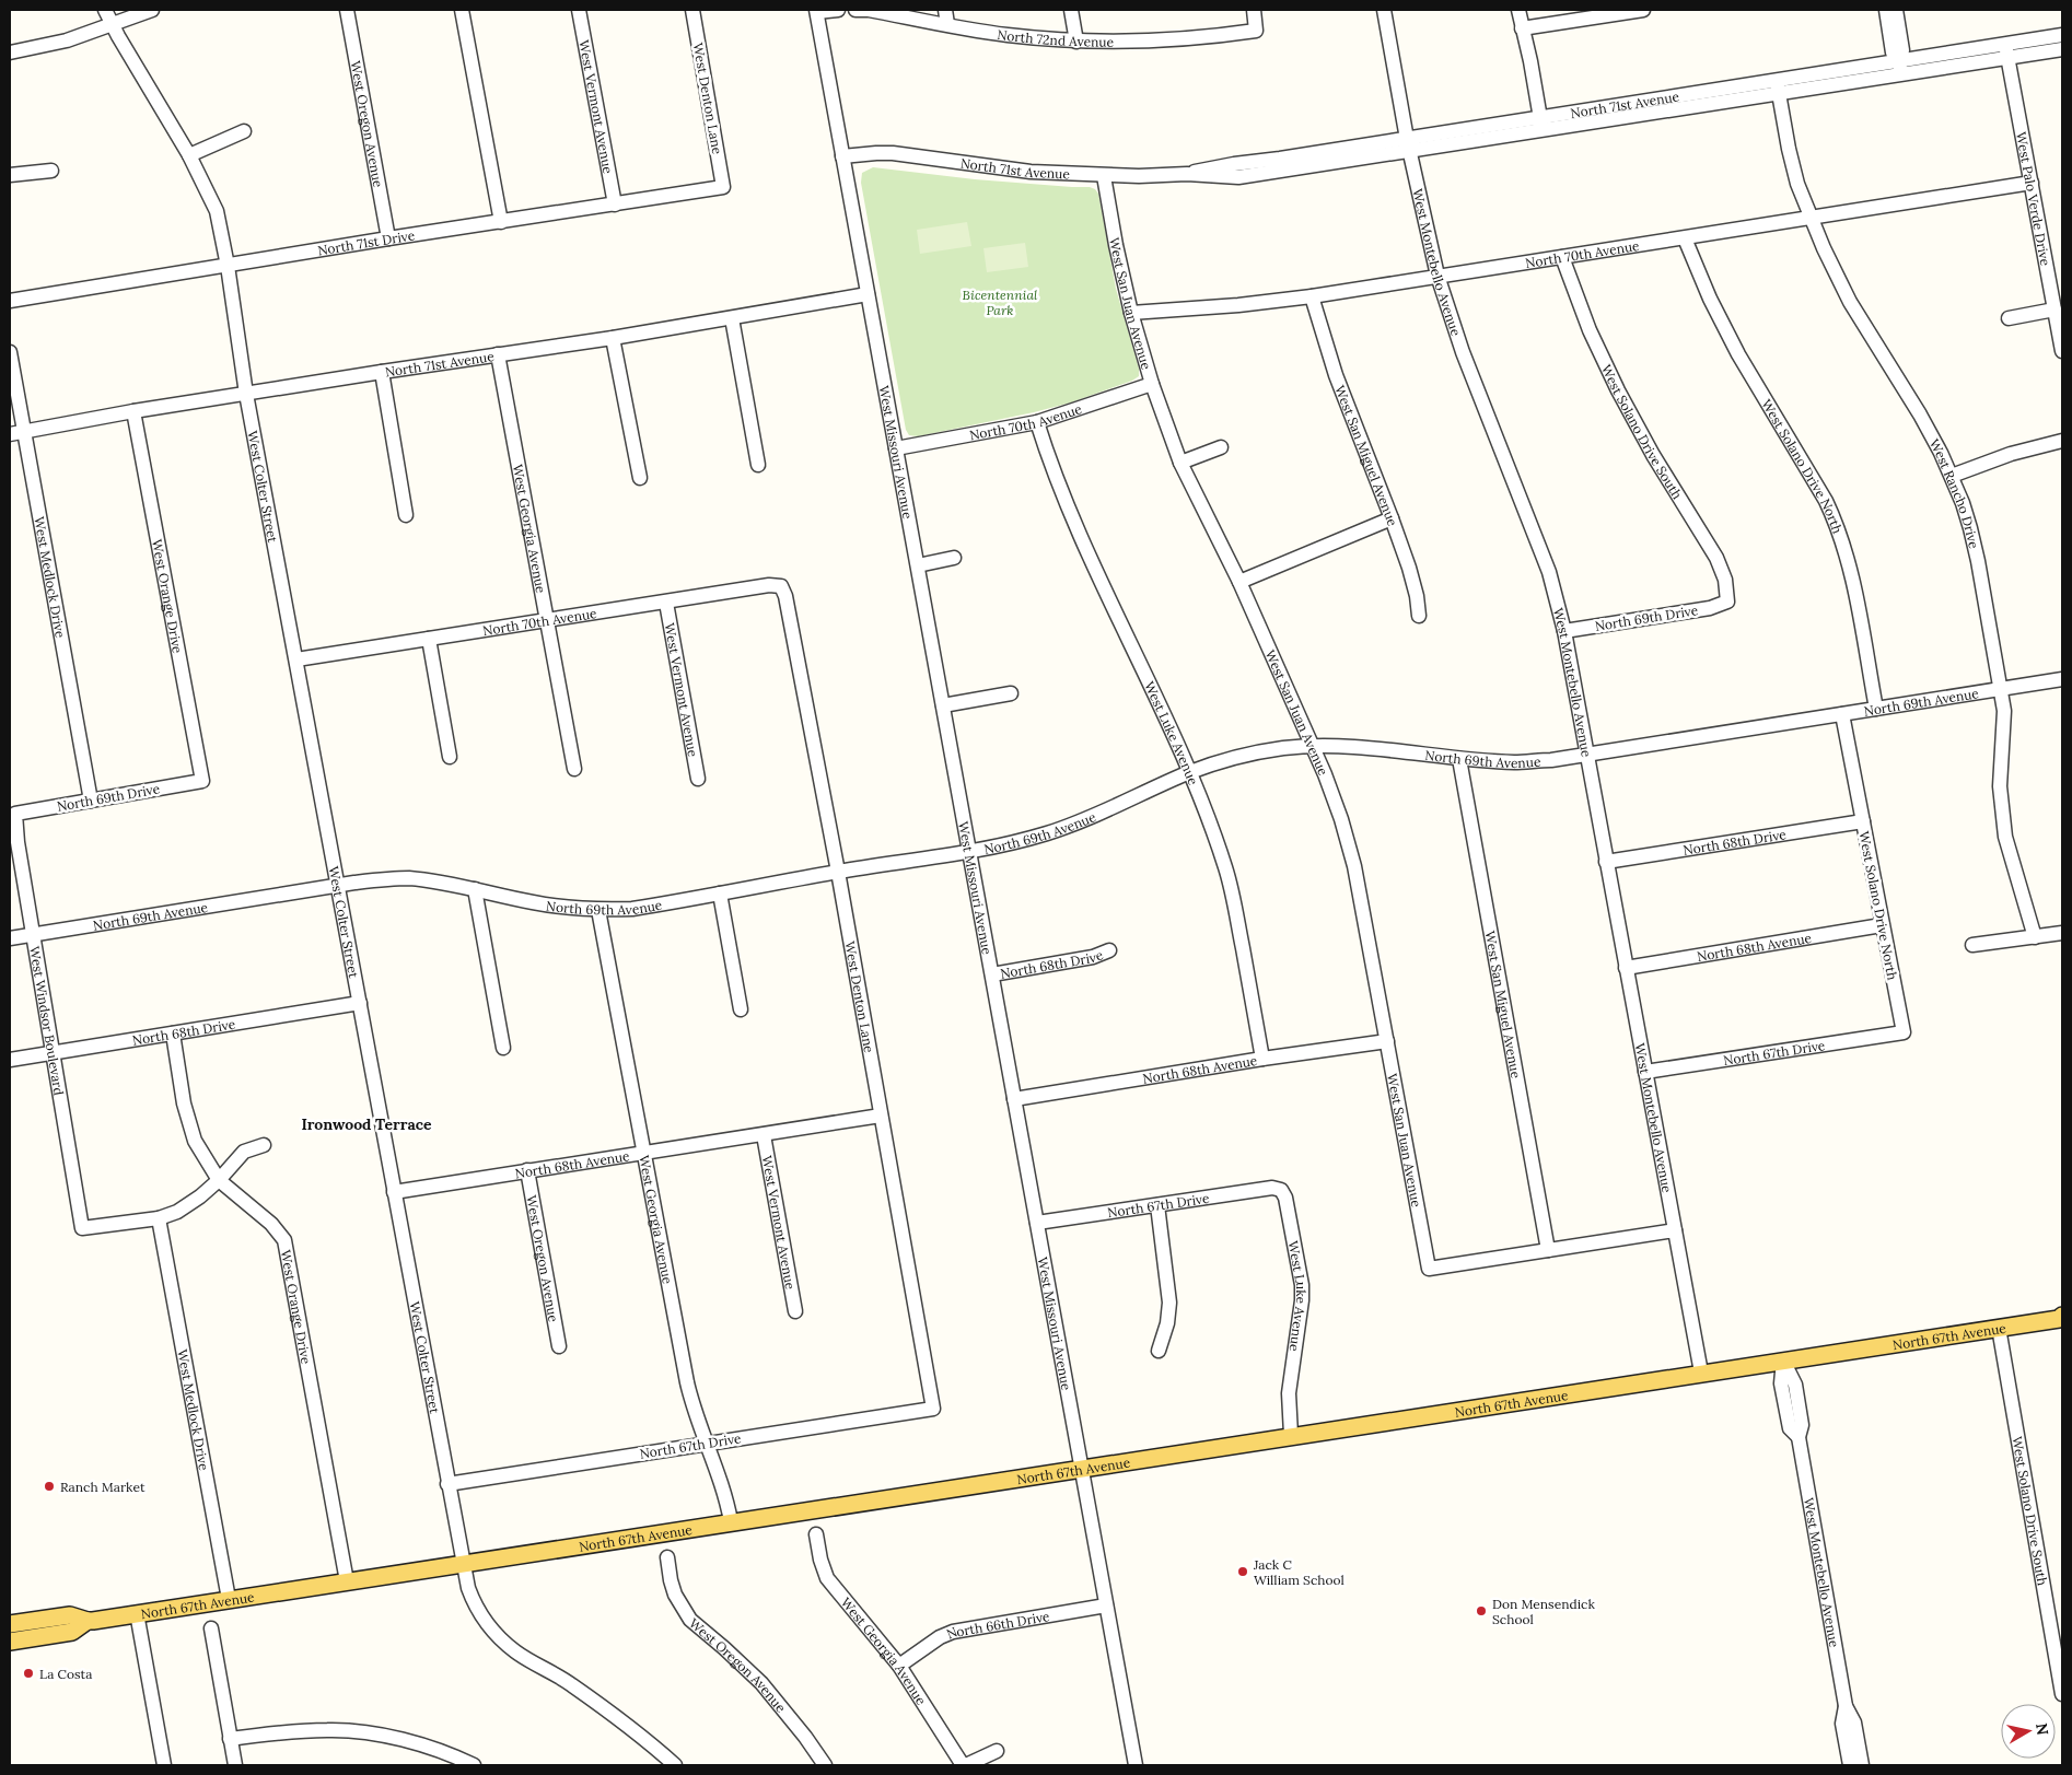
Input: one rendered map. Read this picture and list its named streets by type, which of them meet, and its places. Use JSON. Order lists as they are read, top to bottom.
{
  "streets": {
    "main road": ["North 67th Avenue"],
    "street": [
      "North 72nd Avenue",
      "West Denton Lane",
      "North 71st Avenue",
      "West Vermont Avenue",
      "West Oregon Avenue",
      "West Palo Verde Drive",
      "North 71st Drive",
      "North 70th Avenue",
      "West Montebello Avenue",
      "West San Juan Avenue",
      "West Solano Drive South",
      "West Missouri Avenue",
      "West San Miguel Avenue",
      "West Solano Drive North",
      "West Colter Street",
      "West Rancho Drive",
      "West Georgia Avenue",
      "West Medlock Drive",
      "West Orange Drive",
      "North 69th Drive",
      "North 69th Avenue",
      "West Luke Avenue",
      "North 68th Drive",
      "North 68th Avenue",
      "West Windsor Boulevard",
      "North 67th Drive",
      "North 66th Drive"
    ]
  },
  "crossings": [
    ["West Denton Lane", "North 71st Drive"],
    ["West Denton Lane", "North 70th Avenue"],
    ["West Denton Lane", "North 69th Avenue"],
    ["West Denton Lane", "North 68th Avenue"],
    ["West Denton Lane", "North 67th Drive"],
    ["North 71st Avenue", "West Palo Verde Drive"],
    ["North 71st Avenue", "West Montebello Avenue"],
    ["North 71st Avenue", "West San Juan Avenue"],
    ["North 71st Avenue", "West Missouri Avenue"],
    ["North 71st Avenue", "West Colter Street"],
    ["North 71st Avenue", "West Rancho Drive"],
    ["North 71st Avenue", "West Georgia Avenue"],
    ["North 71st Avenue", "West Medlock Drive"],
    ["North 71st Avenue", "West Orange Drive"],
    ["West Vermont Avenue", "North 71st Drive"],
    ["West Vermont Avenue", "North 70th Avenue"],
    ["West Vermont Avenue", "North 68th Avenue"],
    ["West Oregon Avenue", "North 71st Drive"],
    ["West Oregon Avenue", "North 68th Avenue"],
    ["West Palo Verde Drive", "North 70th Avenue"],
    ["North 71st Drive", "West Colter Street"],
    ["North 70th Avenue", "West Montebello Avenue"],
    ["North 70th Avenue", "West San Juan Avenue"],
    ["North 70th Avenue", "West Solano Drive South"],
    ["North 70th Avenue", "West Missouri Avenue"],
    ["North 70th Avenue", "West San Miguel Avenue"],
    ["North 70th Avenue", "West Solano Drive North"],
    ["North 70th Avenue", "West Colter Street"],
    ["North 70th Avenue", "West Rancho Drive"],
    ["North 70th Avenue", "West Georgia Avenue"],
    ["North 70th Avenue", "West Luke Avenue"],
    ["West Montebello Avenue", "North 69th Drive"],
    ["West Montebello Avenue", "North 69th Avenue"],
    ["West Montebello Avenue", "North 68th Drive"],
    ["West Montebello Avenue", "North 68th Avenue"],
    ["West Montebello Avenue", "North 67th Drive"],
    ["West Montebello Avenue", "North 67th Avenue"],
    ["West San Juan Avenue", "West San Miguel Avenue"],
    ["West San Juan Avenue", "North 69th Avenue"],
    ["West San Juan Avenue", "North 68th Avenue"],
    ["West Solano Drive South", "North 69th Drive"],
    ["West Solano Drive South", "North 67th Avenue"],
    ["West Missouri Avenue", "North 69th Avenue"],
    ["West Missouri Avenue", "North 68th Drive"],
    ["West Missouri Avenue", "North 68th Avenue"],
    ["West Missouri Avenue", "North 67th Drive"],
    ["West Missouri Avenue", "North 67th Avenue"],
    ["West Missouri Avenue", "North 66th Drive"],
    ["West San Miguel Avenue", "North 69th Avenue"],
    ["West Solano Drive North", "North 69th Avenue"],
    ["West Solano Drive North", "North 68th Drive"],
    ["West Solano Drive North", "North 68th Avenue"],
    ["West Solano Drive North", "North 67th Drive"],
    ["West Colter Street", "North 69th Avenue"],
    ["West Colter Street", "North 68th Drive"],
    ["West Colter Street", "North 68th Avenue"],
    ["West Colter Street", "North 67th Drive"],
    ["West Colter Street", "North 67th Avenue"],
    ["West Rancho Drive", "North 69th Avenue"],
    ["West Georgia Avenue", "North 69th Avenue"],
    ["West Georgia Avenue", "North 68th Avenue"],
    ["West Georgia Avenue", "North 67th Drive"],
    ["West Georgia Avenue", "North 67th Avenue"],
    ["West Georgia Avenue", "North 66th Drive"],
    ["West Medlock Drive", "North 69th Drive"],
    ["West Medlock Drive", "West Windsor Boulevard"],
    ["West Medlock Drive", "North 67th Avenue"],
    ["West Orange Drive", "North 69th Drive"],
    ["West Orange Drive", "North 68th Drive"],
    ["West Orange Drive", "North 67th Avenue"],
    ["North 69th Drive", "West Windsor Boulevard"],
    ["North 69th Avenue", "West Luke Avenue"],
    ["North 69th Avenue", "West Windsor Boulevard"],
    ["West Luke Avenue", "North 68th Avenue"],
    ["West Luke Avenue", "North 67th Drive"],
    ["West Luke Avenue", "North 67th Avenue"],
    ["North 68th Drive", "West Windsor Boulevard"]
  ],
  "districts": ["Ironwood Terrace"],
  "parks": ["Bicentennial Park"],
  "places": [
    "Ranch Market",
    "Jack C William School",
    "Don Mensendick School",
    "La Costa"
  ],
  "north": "right"
}
